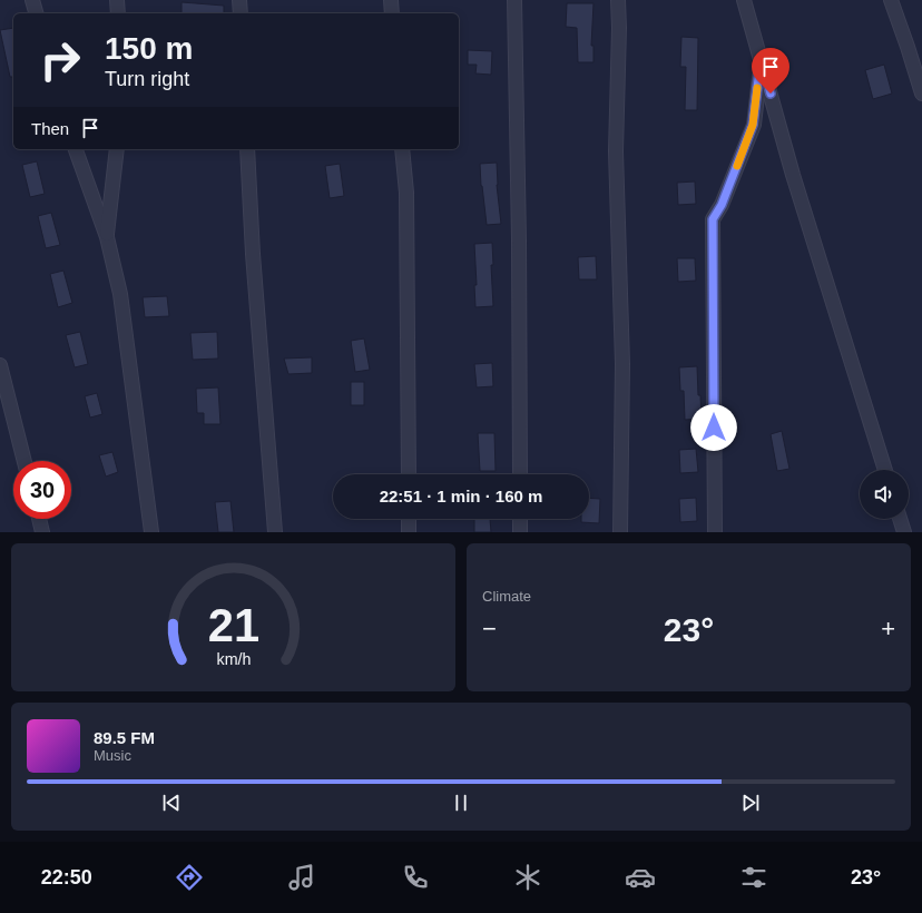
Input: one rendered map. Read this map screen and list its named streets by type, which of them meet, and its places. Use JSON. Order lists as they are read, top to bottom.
{
  "page": {
    "turn": ["150 m", "Turn right"],
    "then": "Then",
    "limit": "30",
    "trip": "22:51 · 1 min · 160 m",
    "tile": "Climate",
    "heat": ["−", "23°", "+"],
    "song": ["89.5 FM", "Music"],
    "tabs": ["22:50", "23°"],
    "gauge": ["21", "km/h"]
  }
}
